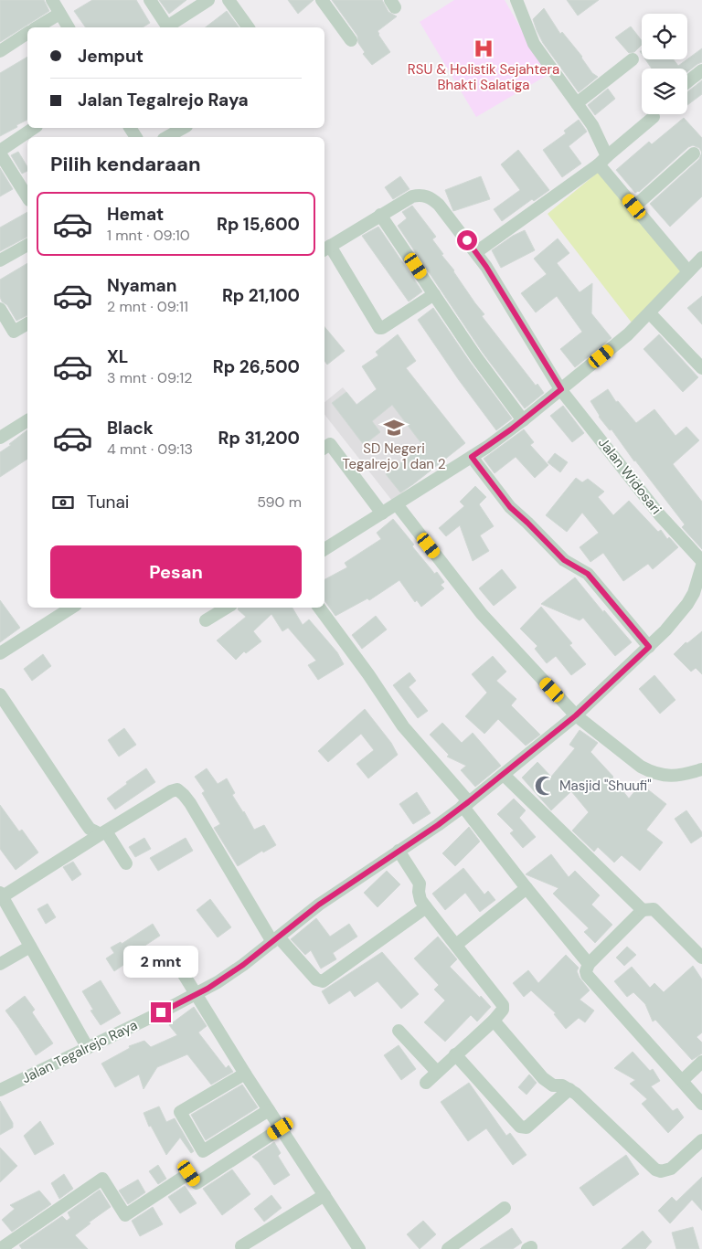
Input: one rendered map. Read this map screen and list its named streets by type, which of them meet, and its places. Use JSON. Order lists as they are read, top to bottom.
{
  "streets": {
    "street": ["Jalan Widosari", "Jalan Tegalrejo Raya"]
  },
  "places": {
    "hospital": ["RSU & Holistik Sejahtera Bhakti Salatiga"],
    "school or university": ["SD Negeri Tegalrejo 1 dan 2"],
    "mosque": ["Masjid \"Shuufi\""]
  },
  "page": {
    "banner": ["Jemput", "Jalan Tegalrejo Raya"],
    "heading": "Pilih kendaraan",
    "list": [
      {
        "name": "Hemat",
        "note": "1 mnt · 09:10",
        "value": "Rp 15,600"
      },
      {
        "name": "Nyaman",
        "note": "2 mnt · 09:11",
        "value": "Rp 21,100"
      },
      {
        "name": "XL",
        "note": "3 mnt · 09:12",
        "value": "Rp 26,500"
      },
      {
        "name": "Black",
        "note": "4 mnt · 09:13",
        "value": "Rp 31,200"
      }
    ],
    "pay": ["Tunai", "590 m"],
    "buttons": "Pesan",
    "bubble": "2 mnt"
  }
}
